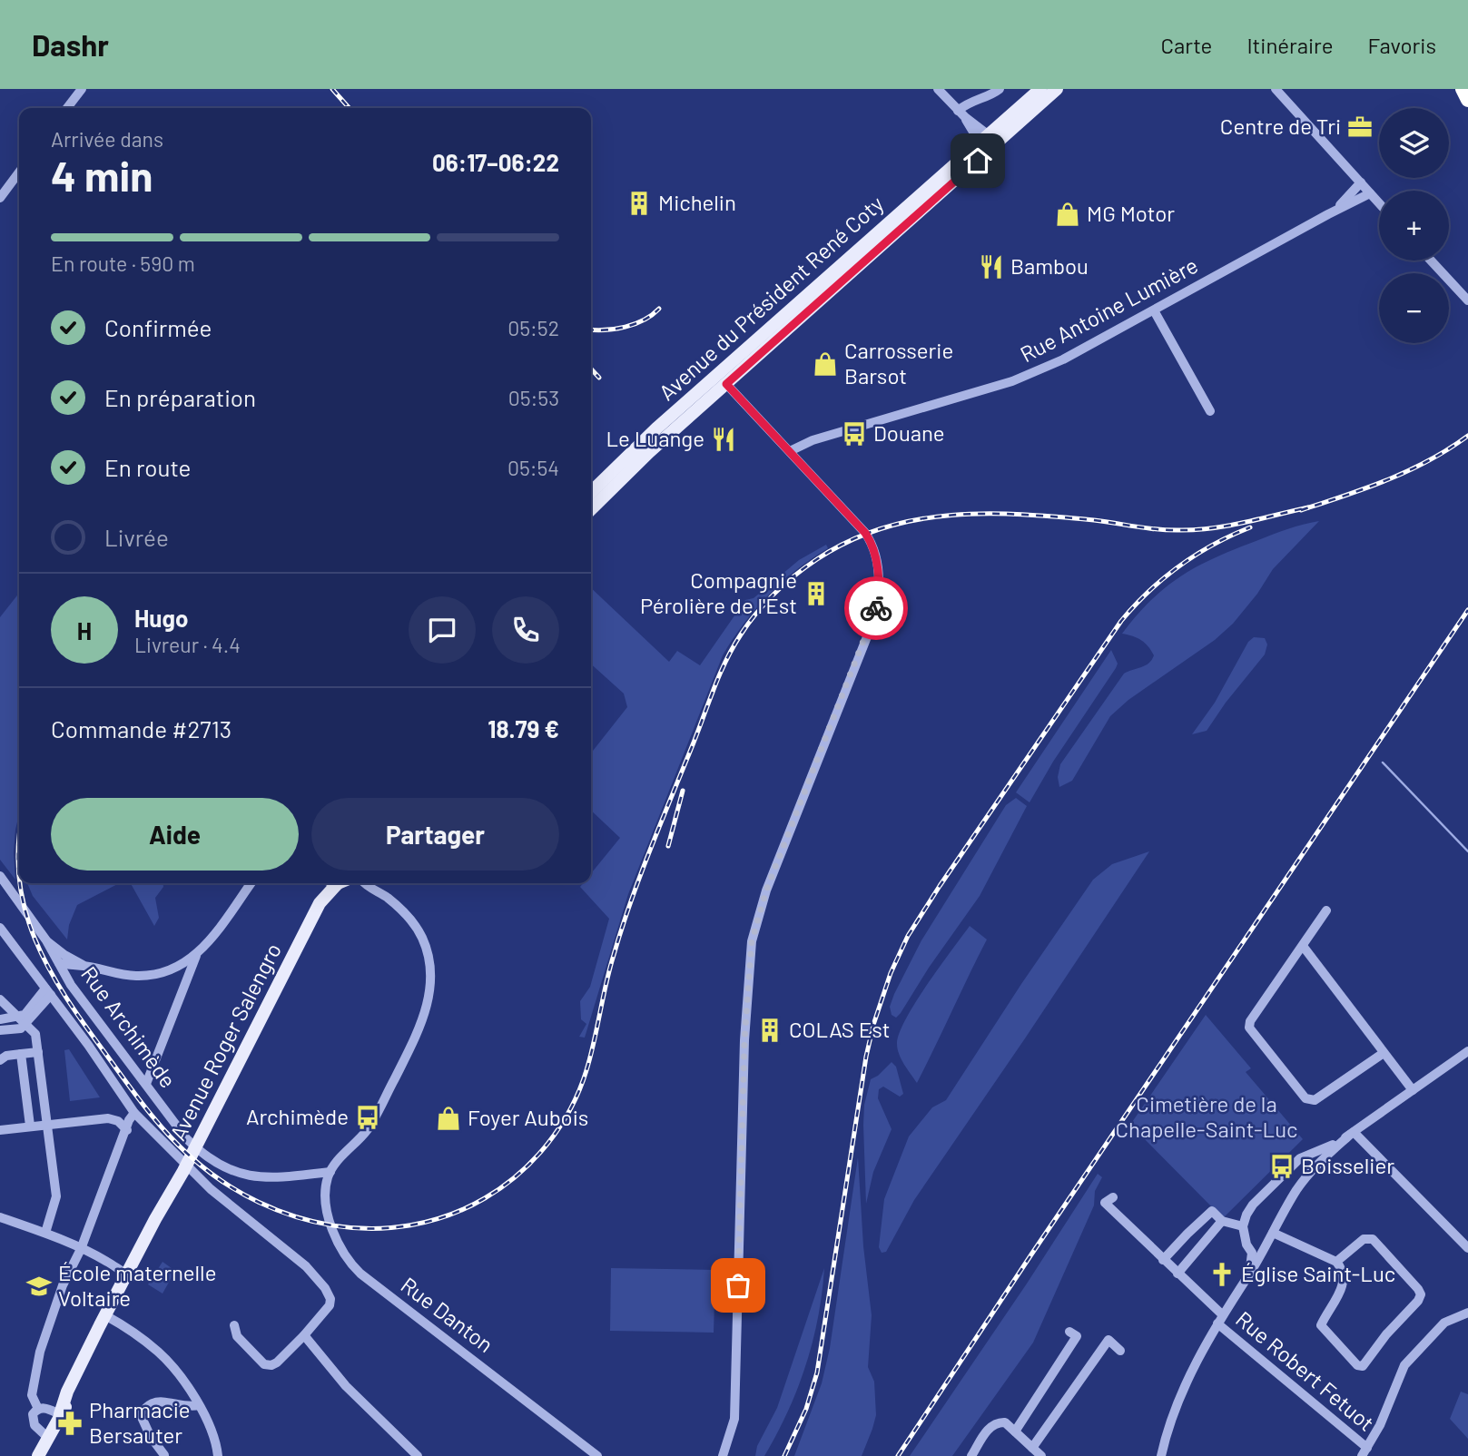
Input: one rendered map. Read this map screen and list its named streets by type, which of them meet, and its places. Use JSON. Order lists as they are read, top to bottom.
{
  "streets": {
    "main road": ["Avenue du Président René Coty", "Avenue Roger Salengro"],
    "street": [
      "Rue Antoine Lumière",
      "Rue Archimède",
      "Rue Danton",
      "Rue Robert Fetuot"
    ]
  },
  "crossings": [
    ["Rue Archimède", "Rue Danton"]
  ],
  "parks": ["Cimetière de la Chapelle-Saint-Luc"],
  "places": {
    "office": ["Centre de Tri"],
    "building": ["Michelin", "Compagnie Pérolière de l'Est", "COLAS Est"],
    "shop": ["MG Motor", "Carrosserie Barsot", "Foyer Aubois"],
    "restaurant": ["Bambou", "Le Luange"],
    "bus stop": ["Douane", "Archimède", "Boisselier"],
    "church": ["Église Saint-Luc"],
    "school or university": ["École maternelle Voltaire"],
    "pharmacy": ["Pharmacie Bersauter"]
  },
  "page": {
    "header": "Dashr",
    "nav": ["Carte", "Itinéraire", "Favoris"],
    "map_buttons": ["+", "−"],
    "heading": ["4 min", "Arrivée dans", "06:17–06:22"],
    "panel": [
      "Hugo",
      "Livreur · 4.4",
      "Commande #2713",
      "18.79 €"
    ],
    "bar": "En route · 590 m",
    "list": [
      ["Confirmée", "05:52"],
      ["En préparation", "05:53"],
      ["En route", "05:54"],
      "Livrée"
    ],
    "round": "H",
    "buttons": ["Aide", "Partager"]
  }
}
